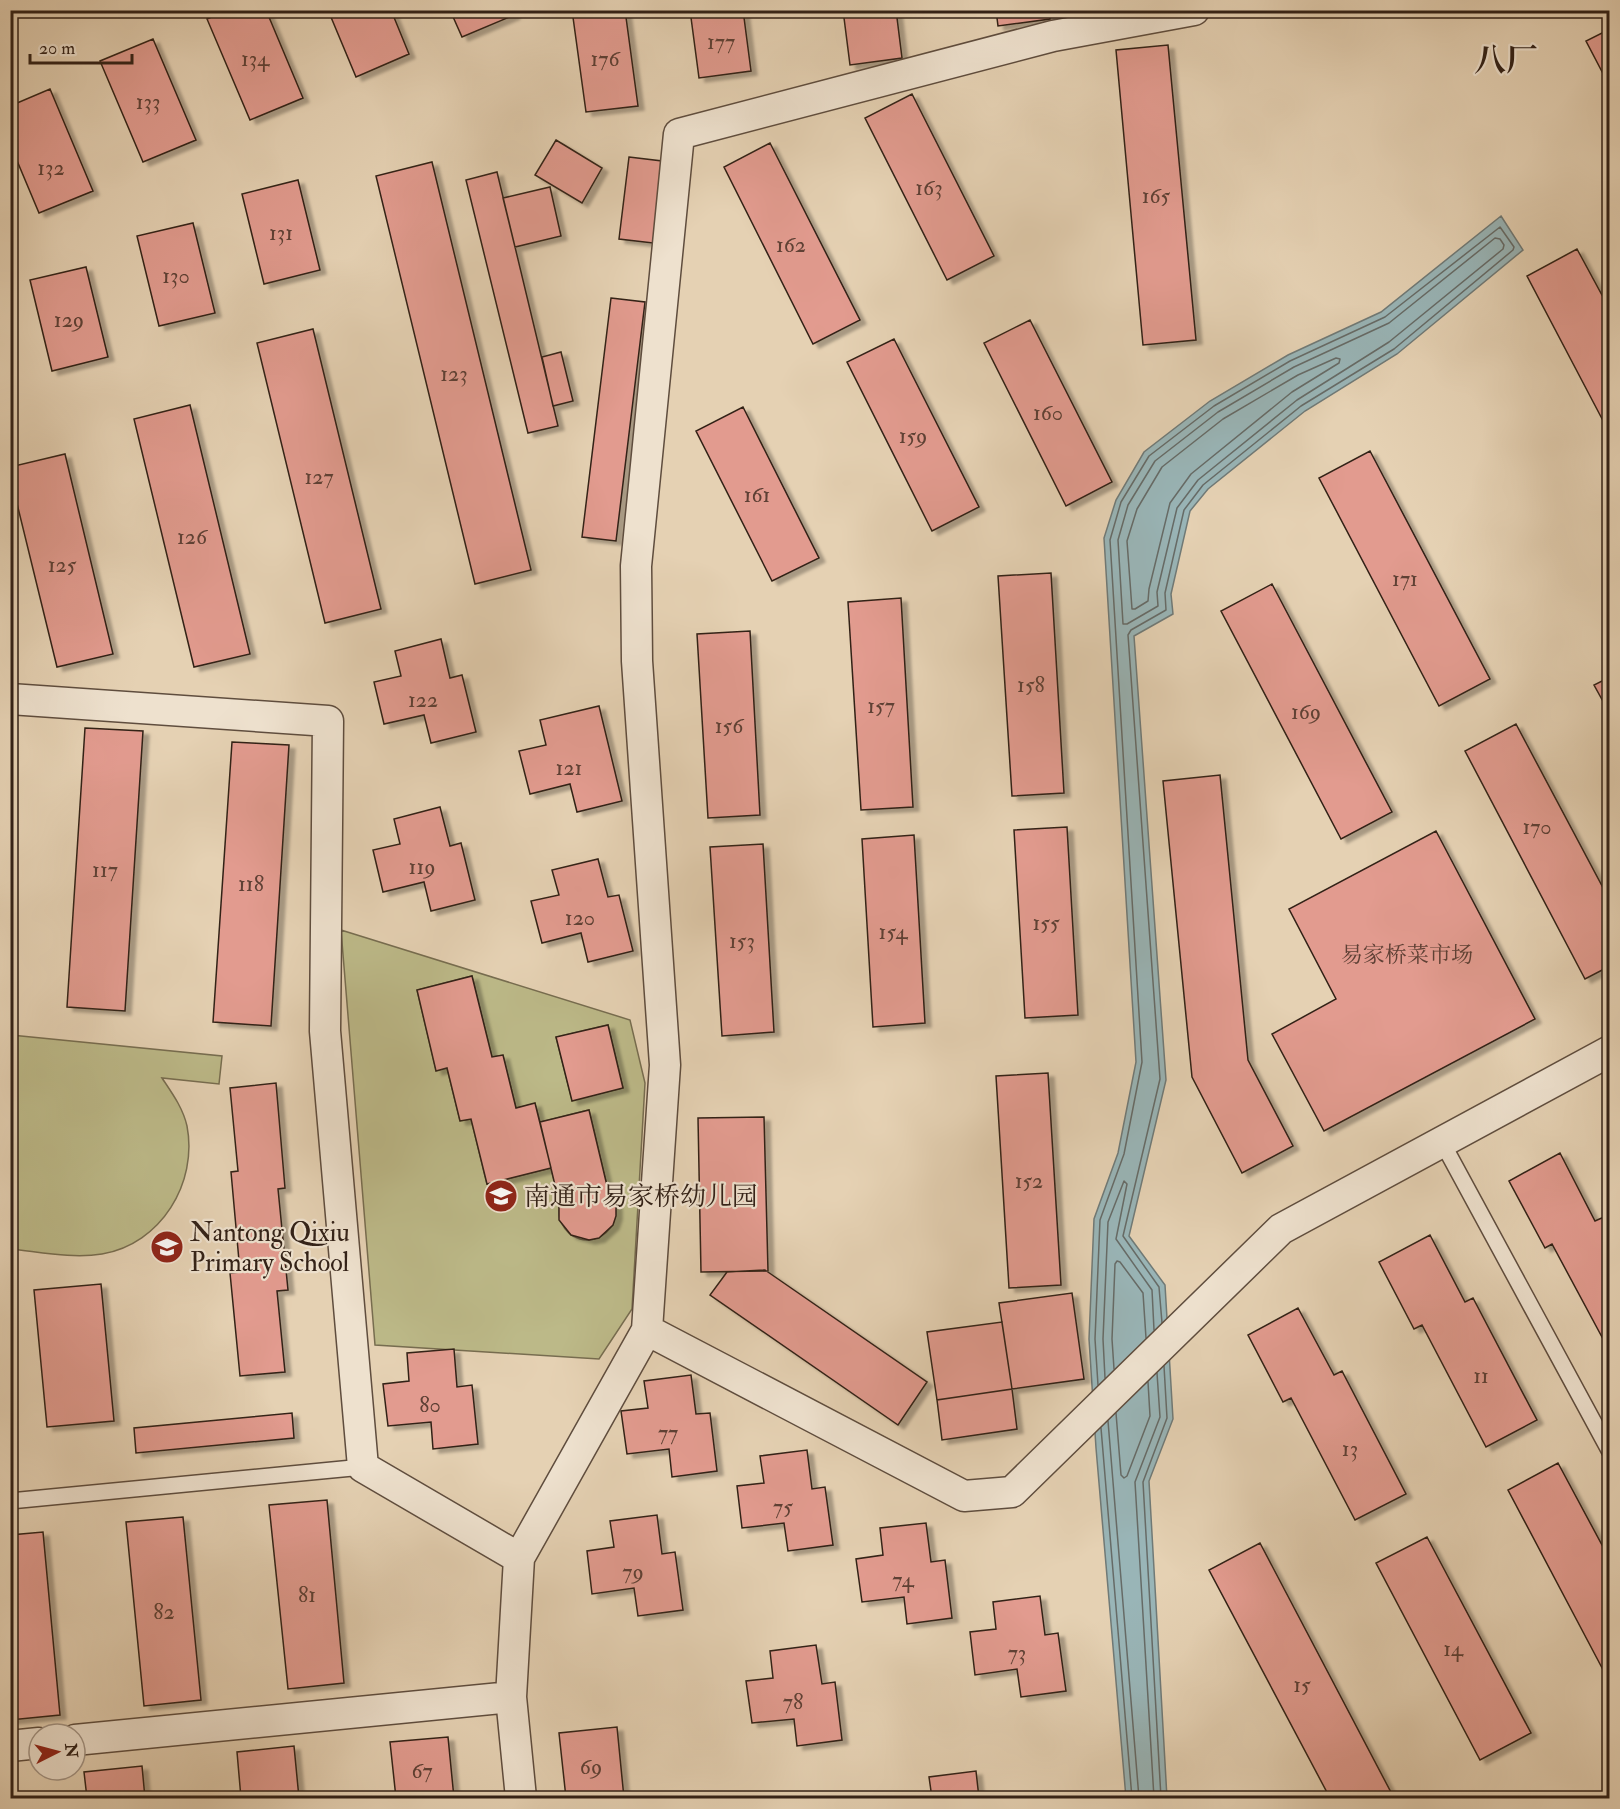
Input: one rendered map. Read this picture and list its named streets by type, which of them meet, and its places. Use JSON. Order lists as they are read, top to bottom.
{
  "districts": ["八厂"],
  "places": {
    "school or university": ["南通市易家桥幼儿园", "Nantong Qixiu Primary School"]
  },
  "house_numbers": [
    "177",
    "134",
    "176",
    "133",
    "132",
    "163",
    "165",
    "131",
    "162",
    "130",
    "129",
    "123",
    "160",
    "159",
    "127",
    "161",
    "126",
    "125",
    "171",
    "158",
    "122",
    "157",
    "169",
    "156",
    "121",
    "170",
    "119",
    "117",
    "118",
    "120",
    "155",
    "154",
    "153",
    "易家桥菜市场",
    "152",
    "11",
    "80",
    "77",
    "13",
    "75",
    "79",
    "74",
    "81",
    "82",
    "14",
    "73",
    "15",
    "78",
    "69",
    "67"
  ],
  "scale_bar": "20 m",
  "north": "right"
}
